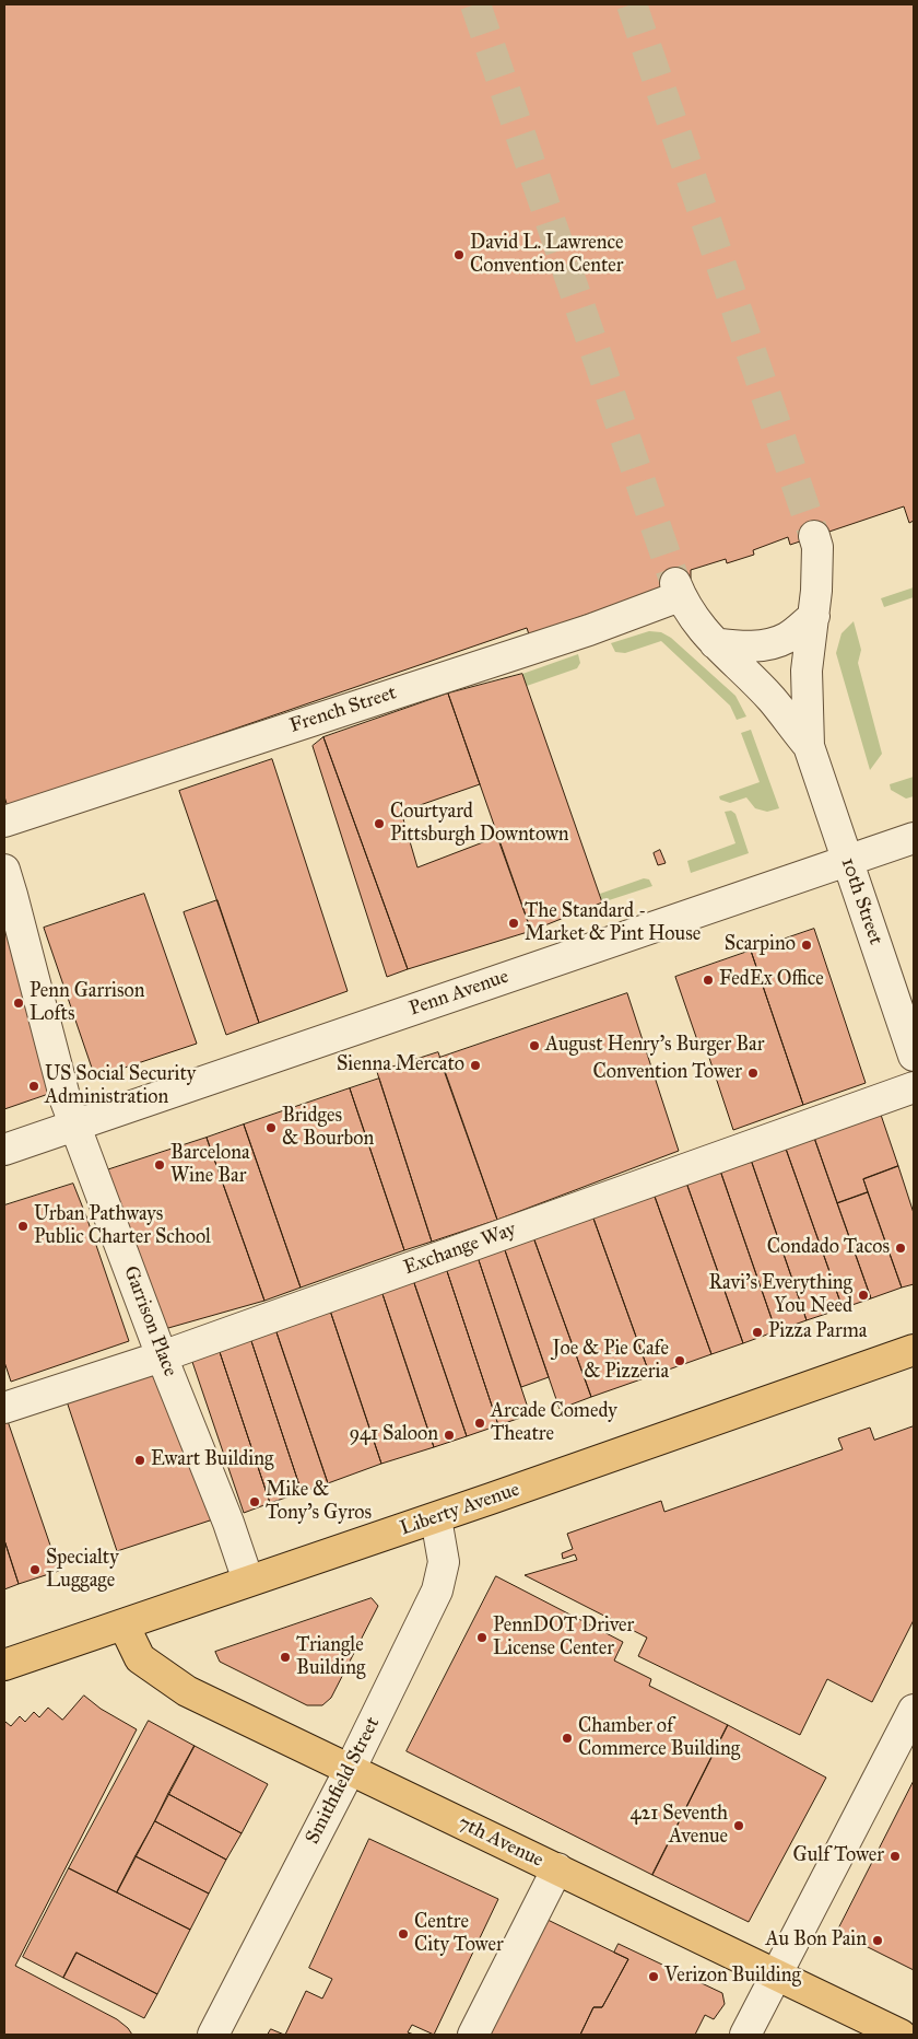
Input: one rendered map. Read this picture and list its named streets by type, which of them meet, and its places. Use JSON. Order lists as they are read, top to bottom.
{
  "streets": {
    "main road": ["Liberty Avenue", "7th Avenue"],
    "street": [
      "French Street",
      "10th Street",
      "Penn Avenue",
      "Exchange Way",
      "Garrison Place",
      "Smithfield Street"
    ]
  },
  "crossings": [
    ["French Street", "10th Street"],
    ["10th Street", "Penn Avenue"],
    ["Penn Avenue", "Garrison Place"],
    ["Exchange Way", "Garrison Place"],
    ["Garrison Place", "Liberty Avenue"],
    ["Liberty Avenue", "Smithfield Street"],
    ["Liberty Avenue", "7th Avenue"],
    ["Smithfield Street", "7th Avenue"]
  ],
  "places": [
    "David L. Lawrence Convention Center",
    "Courtyard Pittsburgh Downtown",
    "The Standard - Market & Pint House",
    "Scarpino",
    "FedEx Office",
    "Penn Garrison Lofts",
    "August Henry's Burger Bar",
    "Sienna Mercato",
    "Convention Tower",
    "US Social Security Administration",
    "Bridges & Bourbon",
    "Barcelona Wine Bar",
    "Urban Pathways Public Charter School",
    "Condado Tacos",
    "Ravi's Everything You Need",
    "Pizza Parma",
    "Joe & Pie Cafe & Pizzeria",
    "Arcade Comedy Theatre",
    "941 Saloon",
    "Ewart Building",
    "Mike & Tony's Gyros",
    "Specialty Luggage",
    "PennDOT Driver License Center",
    "Triangle Building",
    "Chamber of Commerce Building",
    "421 Seventh Avenue",
    "Gulf Tower",
    "Centre City Tower",
    "Au Bon Pain",
    "Verizon Building"
  ]
}
